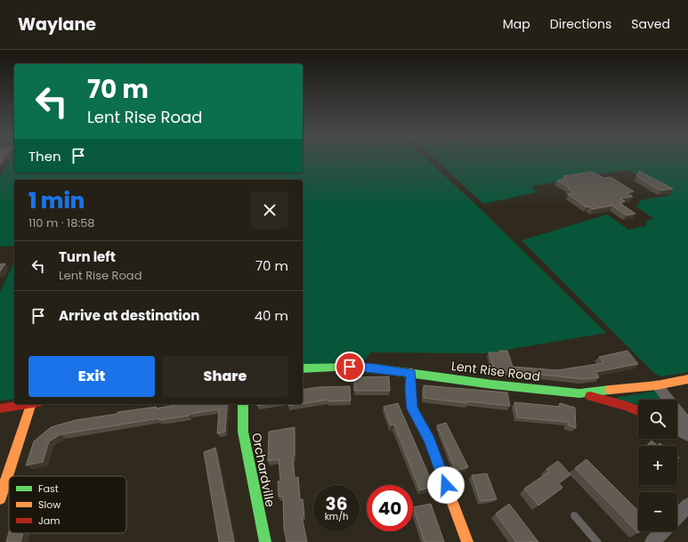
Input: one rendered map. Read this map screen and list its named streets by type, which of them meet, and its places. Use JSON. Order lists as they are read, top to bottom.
{
  "streets": {
    "street": ["Lent Rise Road", "Orchardville"]
  },
  "legend": ["Fast", "Slow", "Jam"],
  "page": {
    "header": "Waylane",
    "nav": ["Map", "Directions", "Saved"],
    "turn": ["70 m", "Lent Rise Road"],
    "then": "Then",
    "heading": ["1 min", "110 m · 18:58"],
    "list": [
      {
        "name": "Turn left",
        "note": "Lent Rise Road",
        "value": "70 m"
      },
      {
        "name": "Arrive at destination",
        "value": "40 m"
      }
    ],
    "buttons": ["Exit", "Share"],
    "map_buttons": ["+", "−"],
    "speed": "36 km/h",
    "limit": "40"
  }
}
